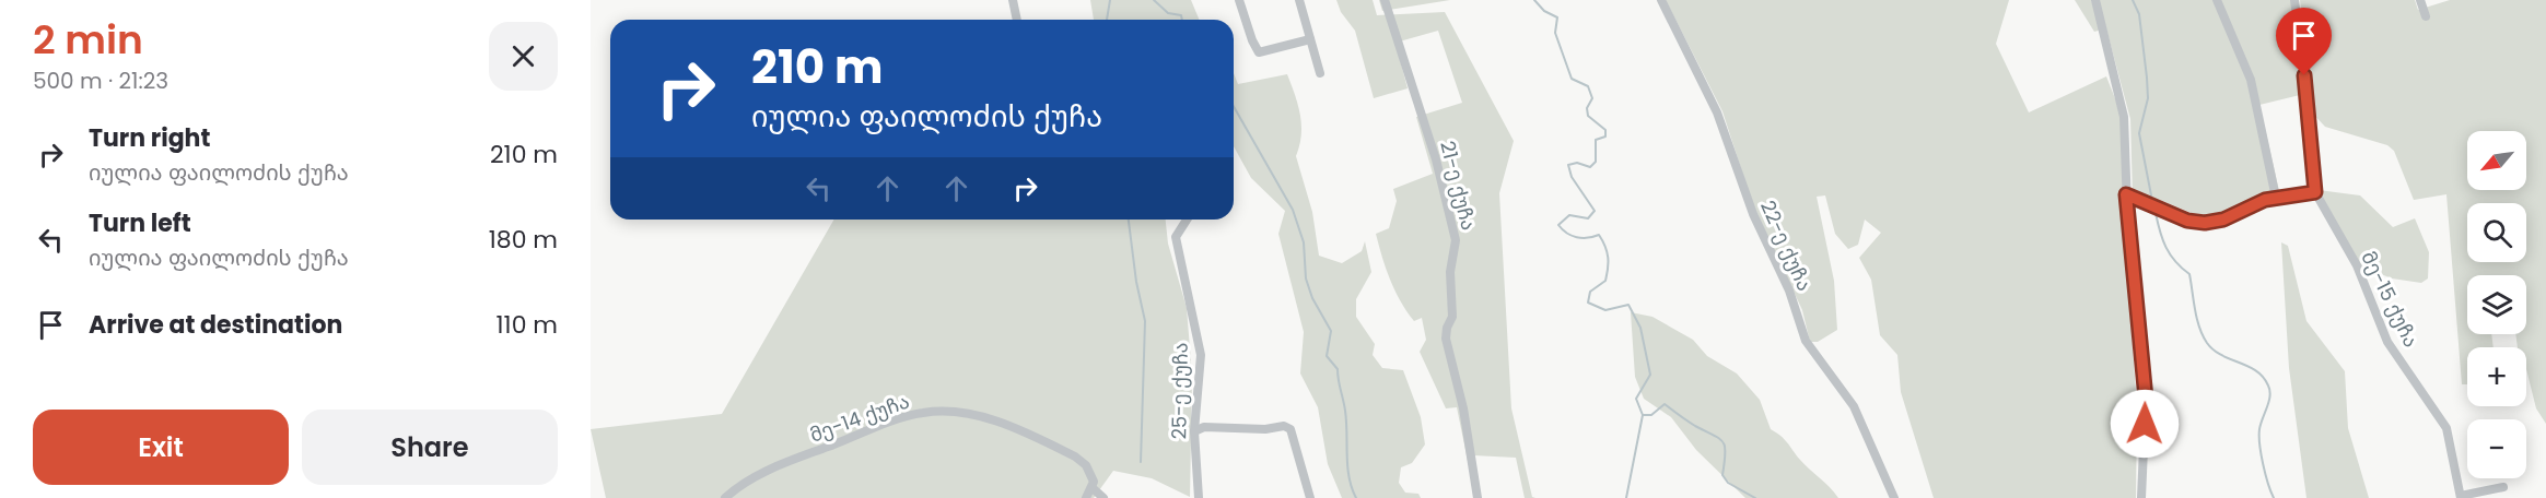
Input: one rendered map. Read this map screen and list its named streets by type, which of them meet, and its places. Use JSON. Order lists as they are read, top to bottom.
{
  "streets": {
    "street": [
      "21-ე ქუჩა",
      "22-ე ქუჩა",
      "მე-15 ქუჩა",
      "25-ე ქუჩა",
      "მე-14 ქუჩა"
    ]
  },
  "north": "bottom left",
  "page": {
    "heading": ["2 min", "500 m · 21:23"],
    "turn": ["210 m", "იულია ფაილოძის ქუჩა"],
    "list": [
      {
        "name": "Turn right",
        "note": "იულია ფაილოძის ქუჩა",
        "value": "210 m"
      },
      {
        "name": "Turn left",
        "note": "იულია ფაილოძის ქუჩა",
        "value": "180 m"
      },
      {
        "name": "Arrive at destination",
        "value": "110 m"
      }
    ],
    "map_buttons": ["+", "−"],
    "buttons": ["Exit", "Share"]
  }
}
